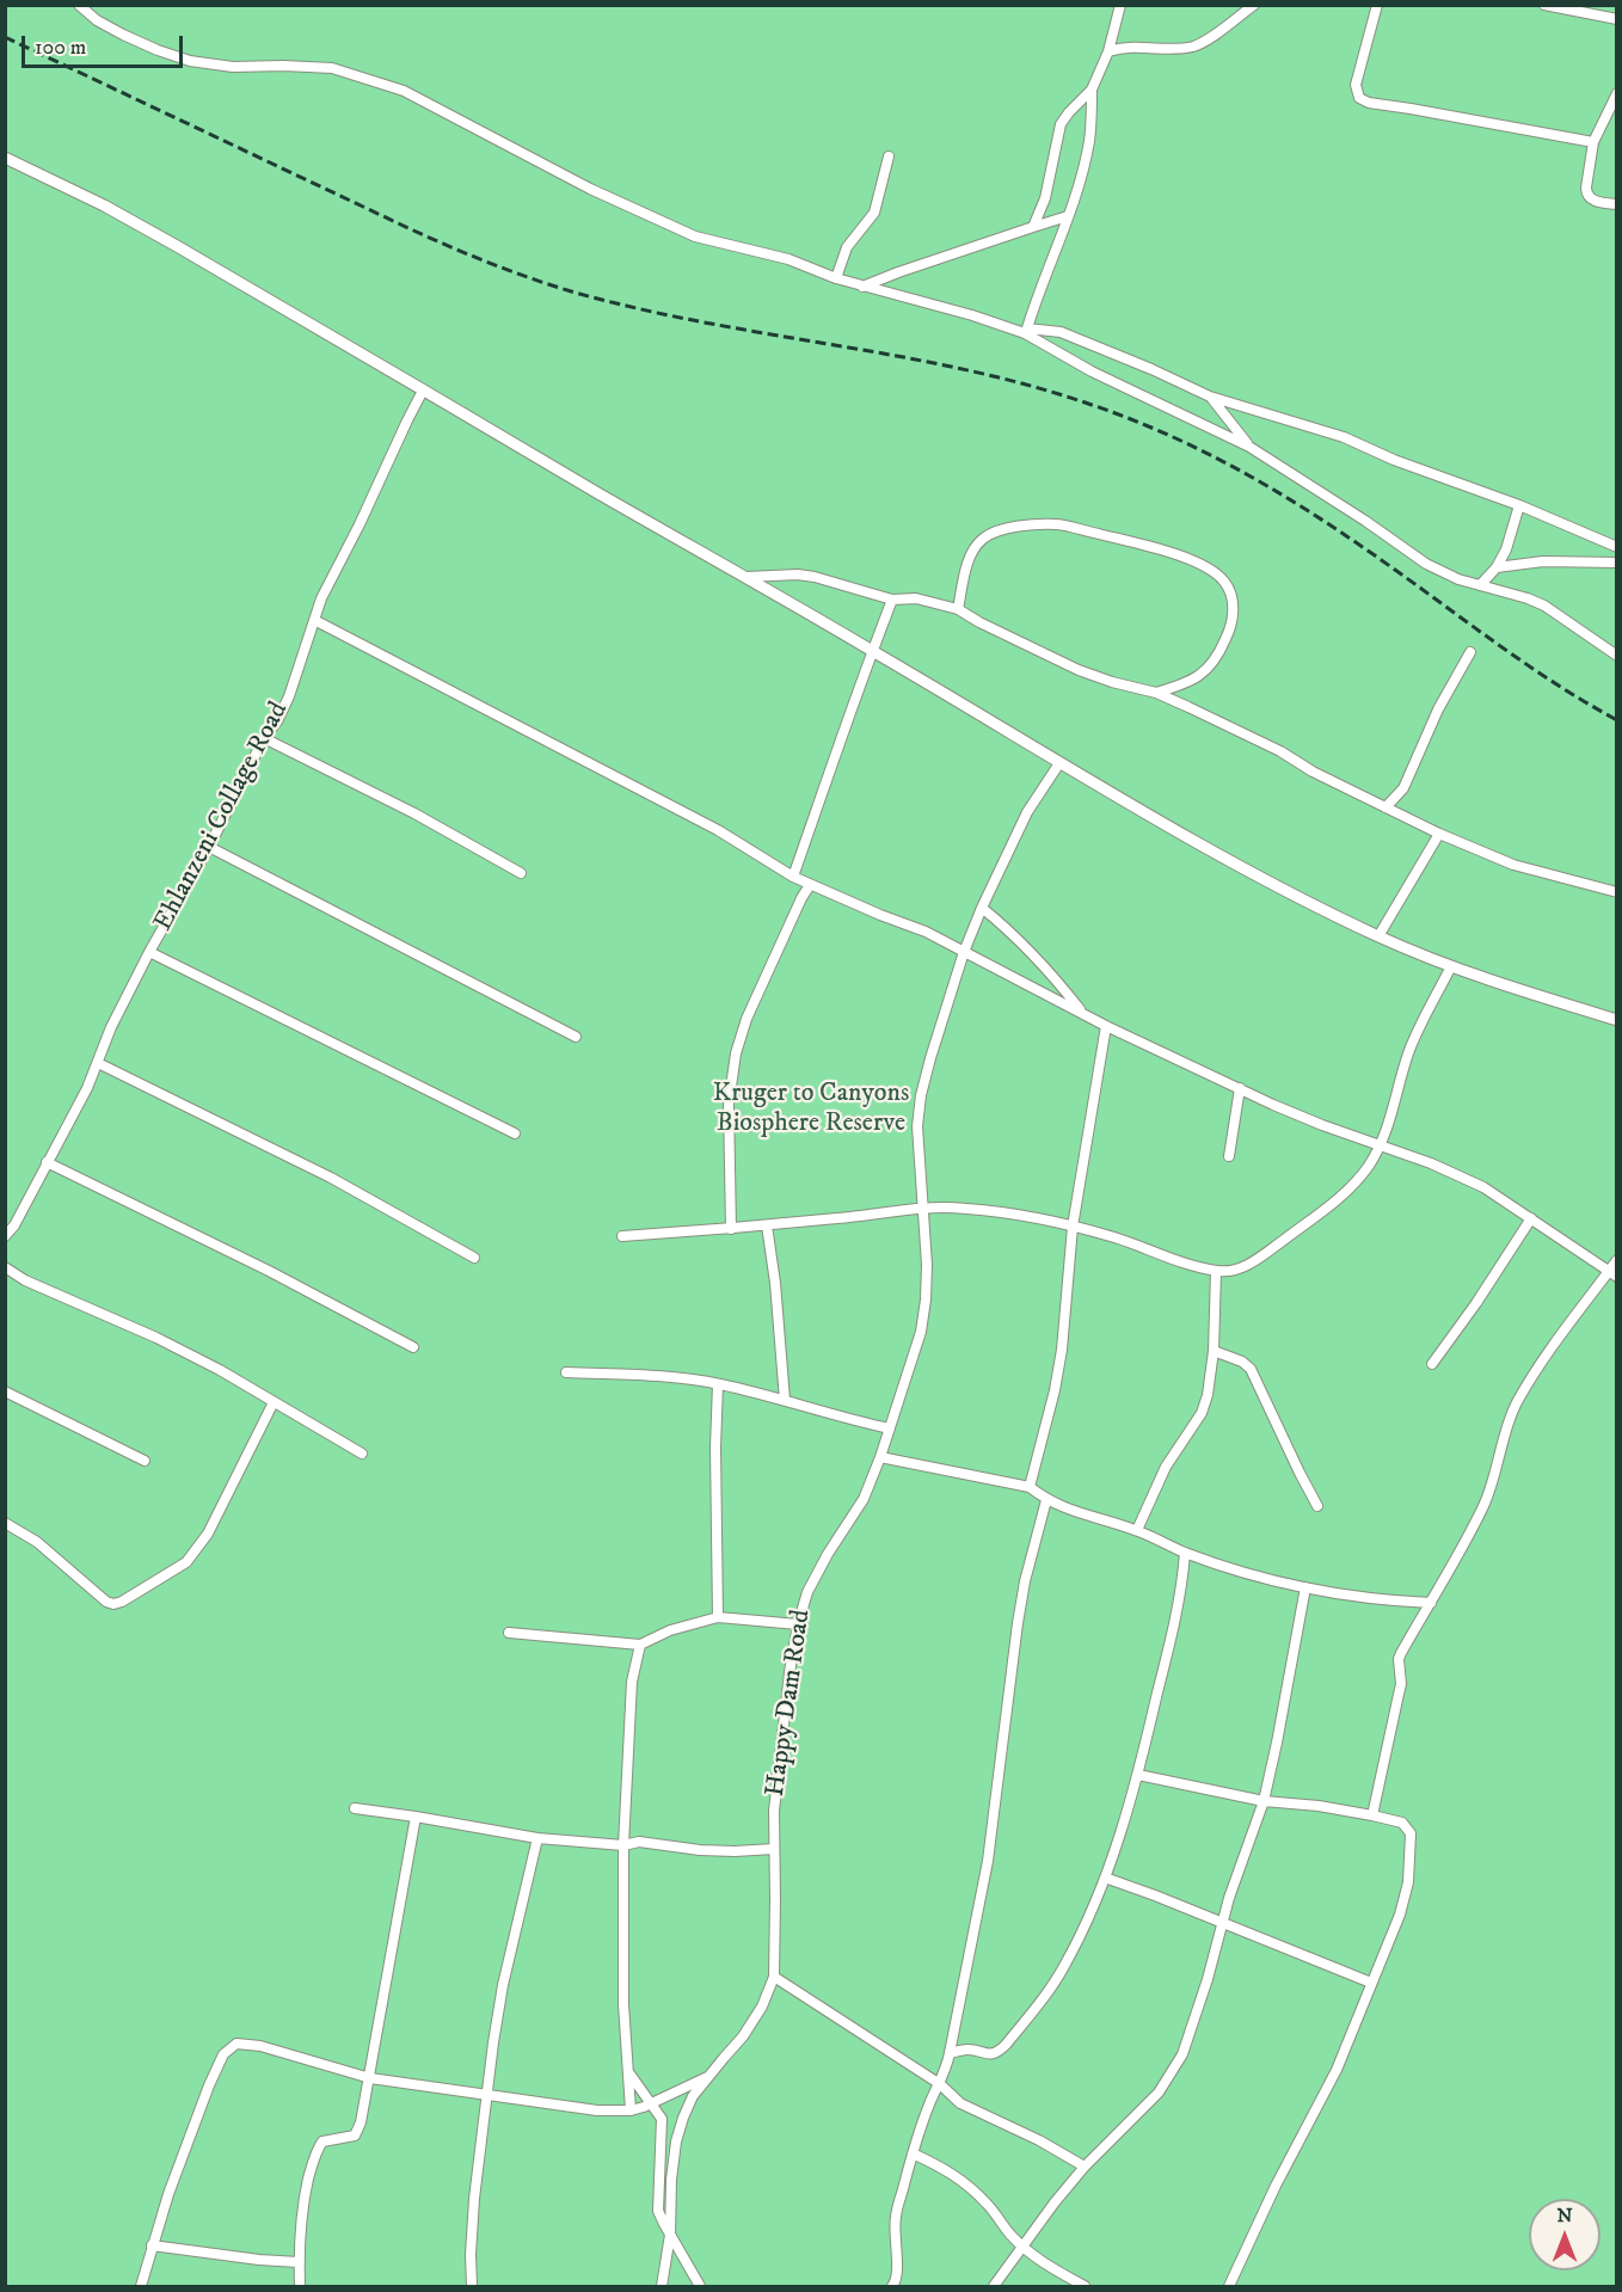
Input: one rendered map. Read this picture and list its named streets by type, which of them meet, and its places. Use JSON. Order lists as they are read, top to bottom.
{
  "streets": {
    "street": ["Ehlanzeni Collage Road", "Happy Dam Road"]
  },
  "parks": ["Kruger to Canyons Biosphere Reserve"],
  "scale_bar": "100 m",
  "north": "top"
}
